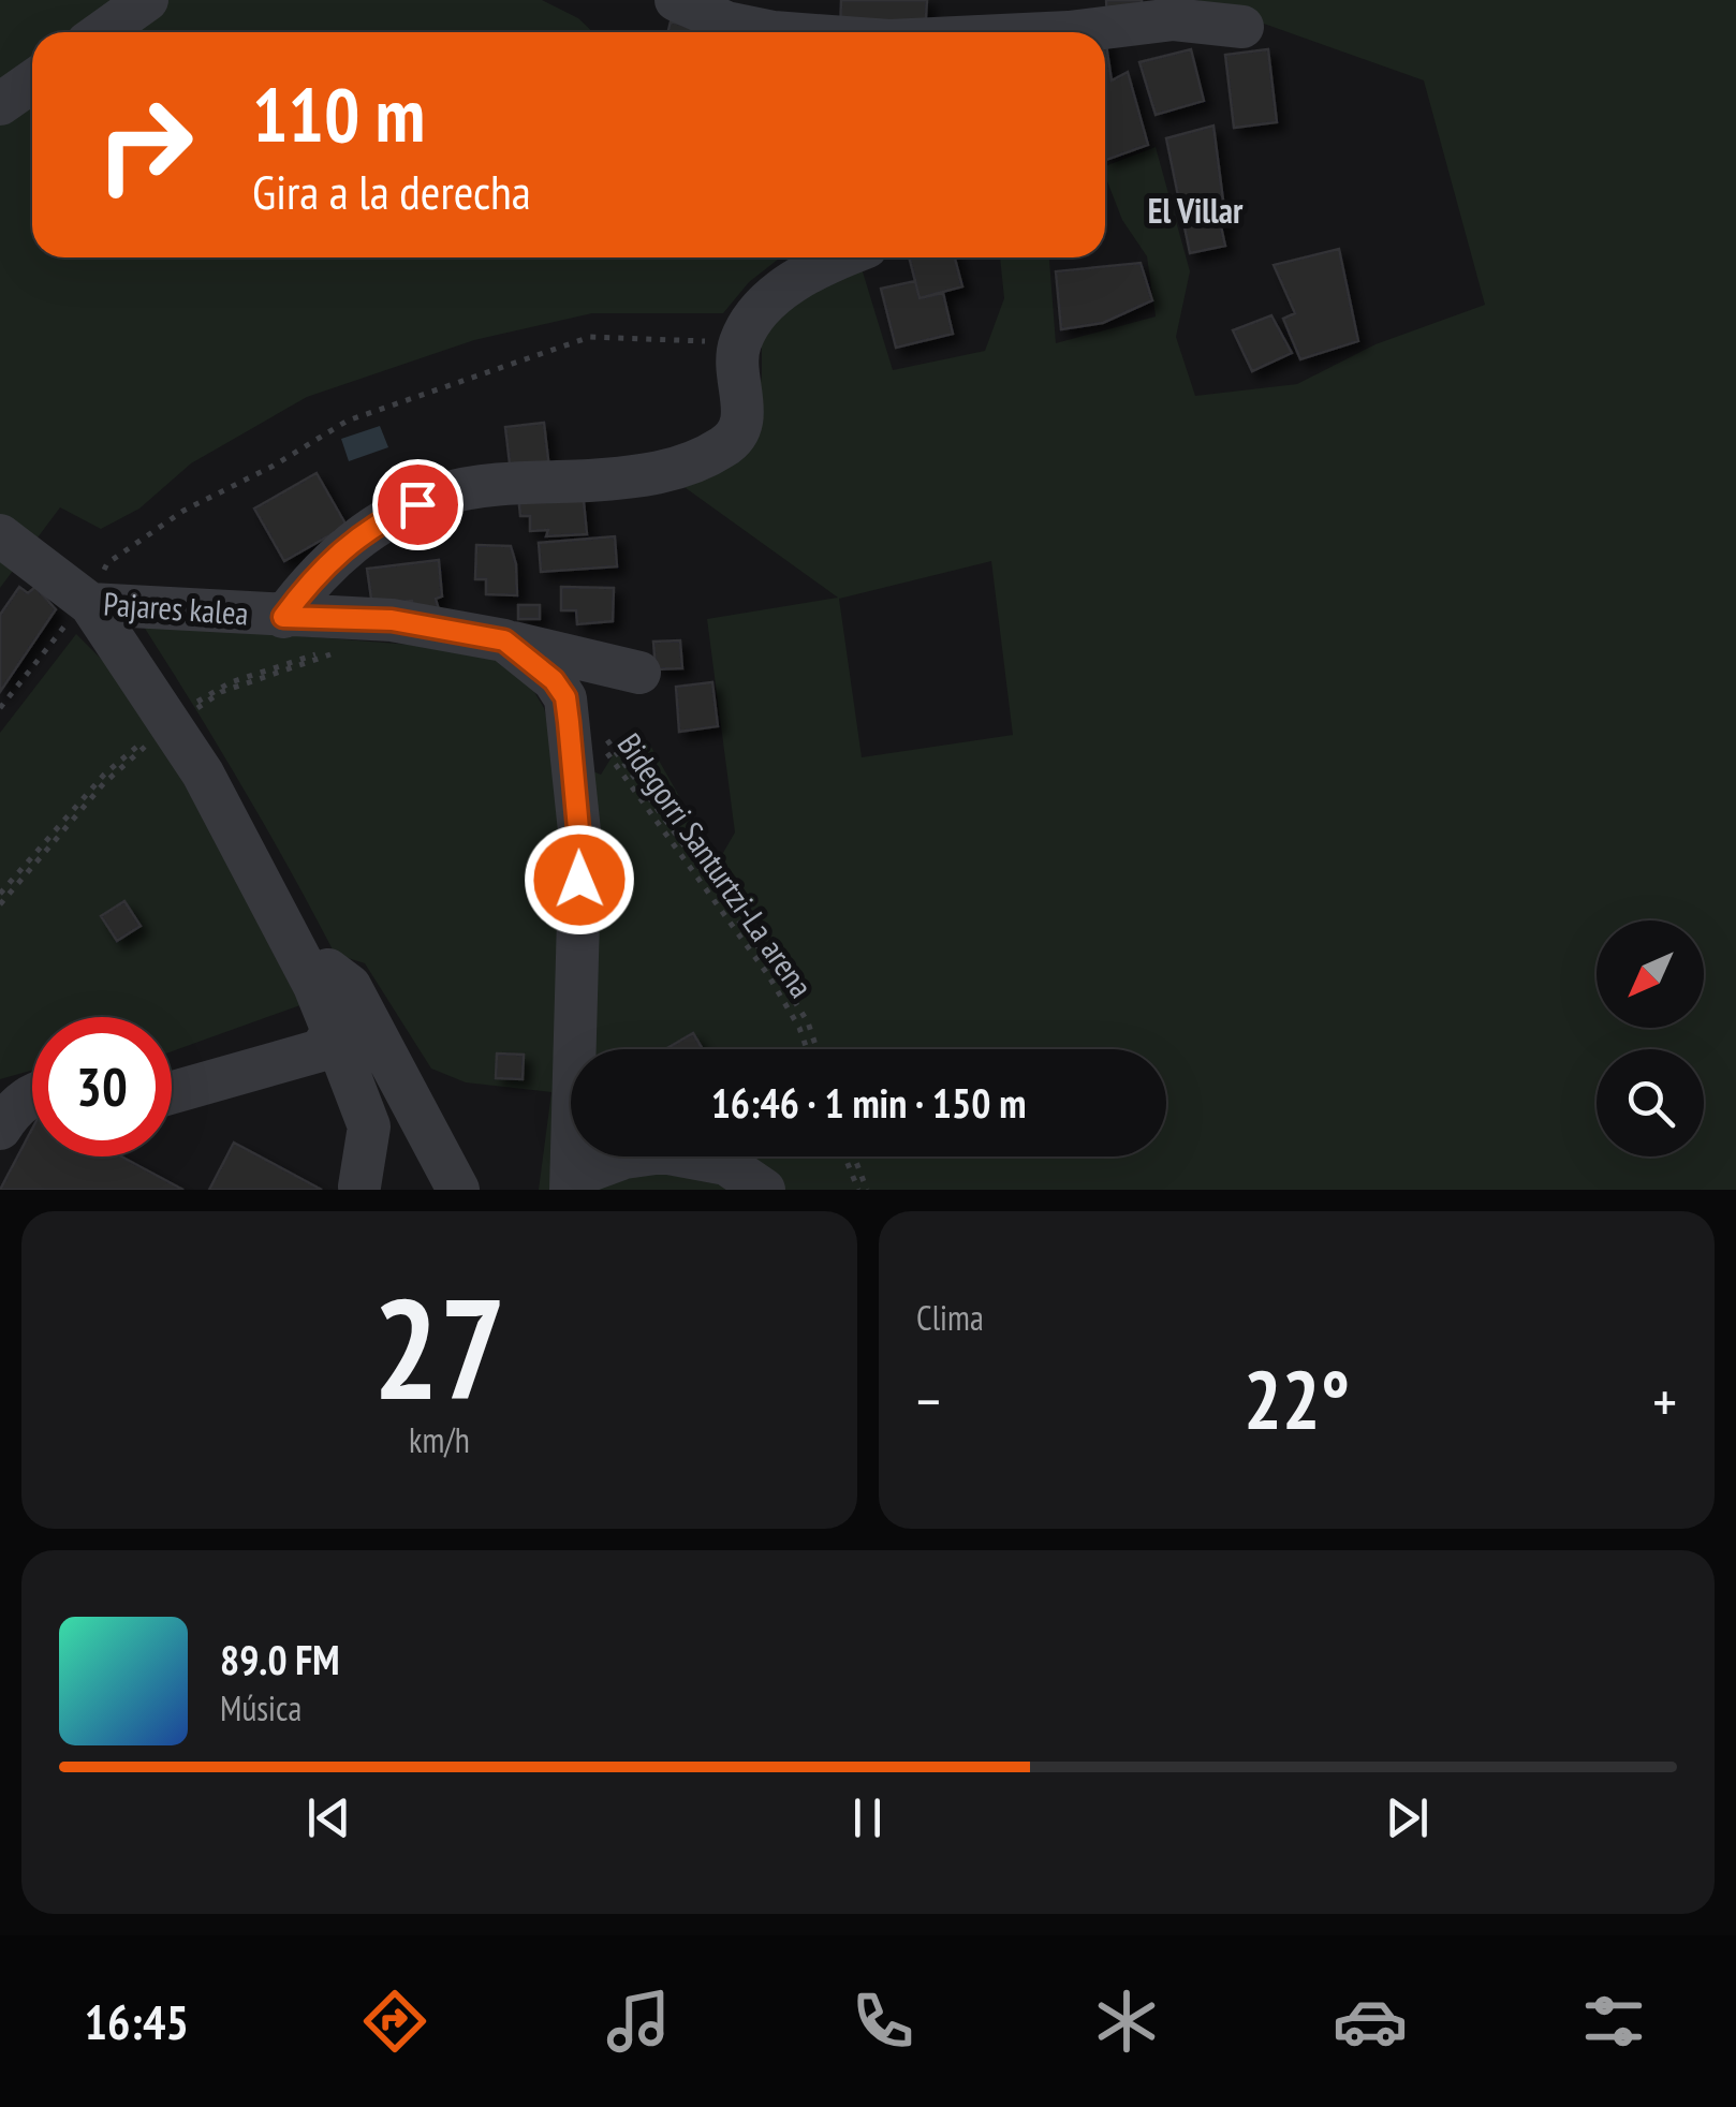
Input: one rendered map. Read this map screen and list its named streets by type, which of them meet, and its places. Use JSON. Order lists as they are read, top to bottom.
{
  "streets": {
    "street": ["Pajares kalea"],
    "path": ["Bidegorri Santurtzi-La arena"]
  },
  "districts": ["El Villar"],
  "north": "bottom left",
  "page": {
    "turn": ["110 m", "Gira a la derecha"],
    "limit": "30",
    "trip": "16:46 · 1 min · 150 m",
    "tile": [
      ["27", "km/h"],
      "Clima"
    ],
    "heat": ["−", "22°", "+"],
    "song": ["89.0 FM", "Música"],
    "tabs": "16:45"
  }
}
